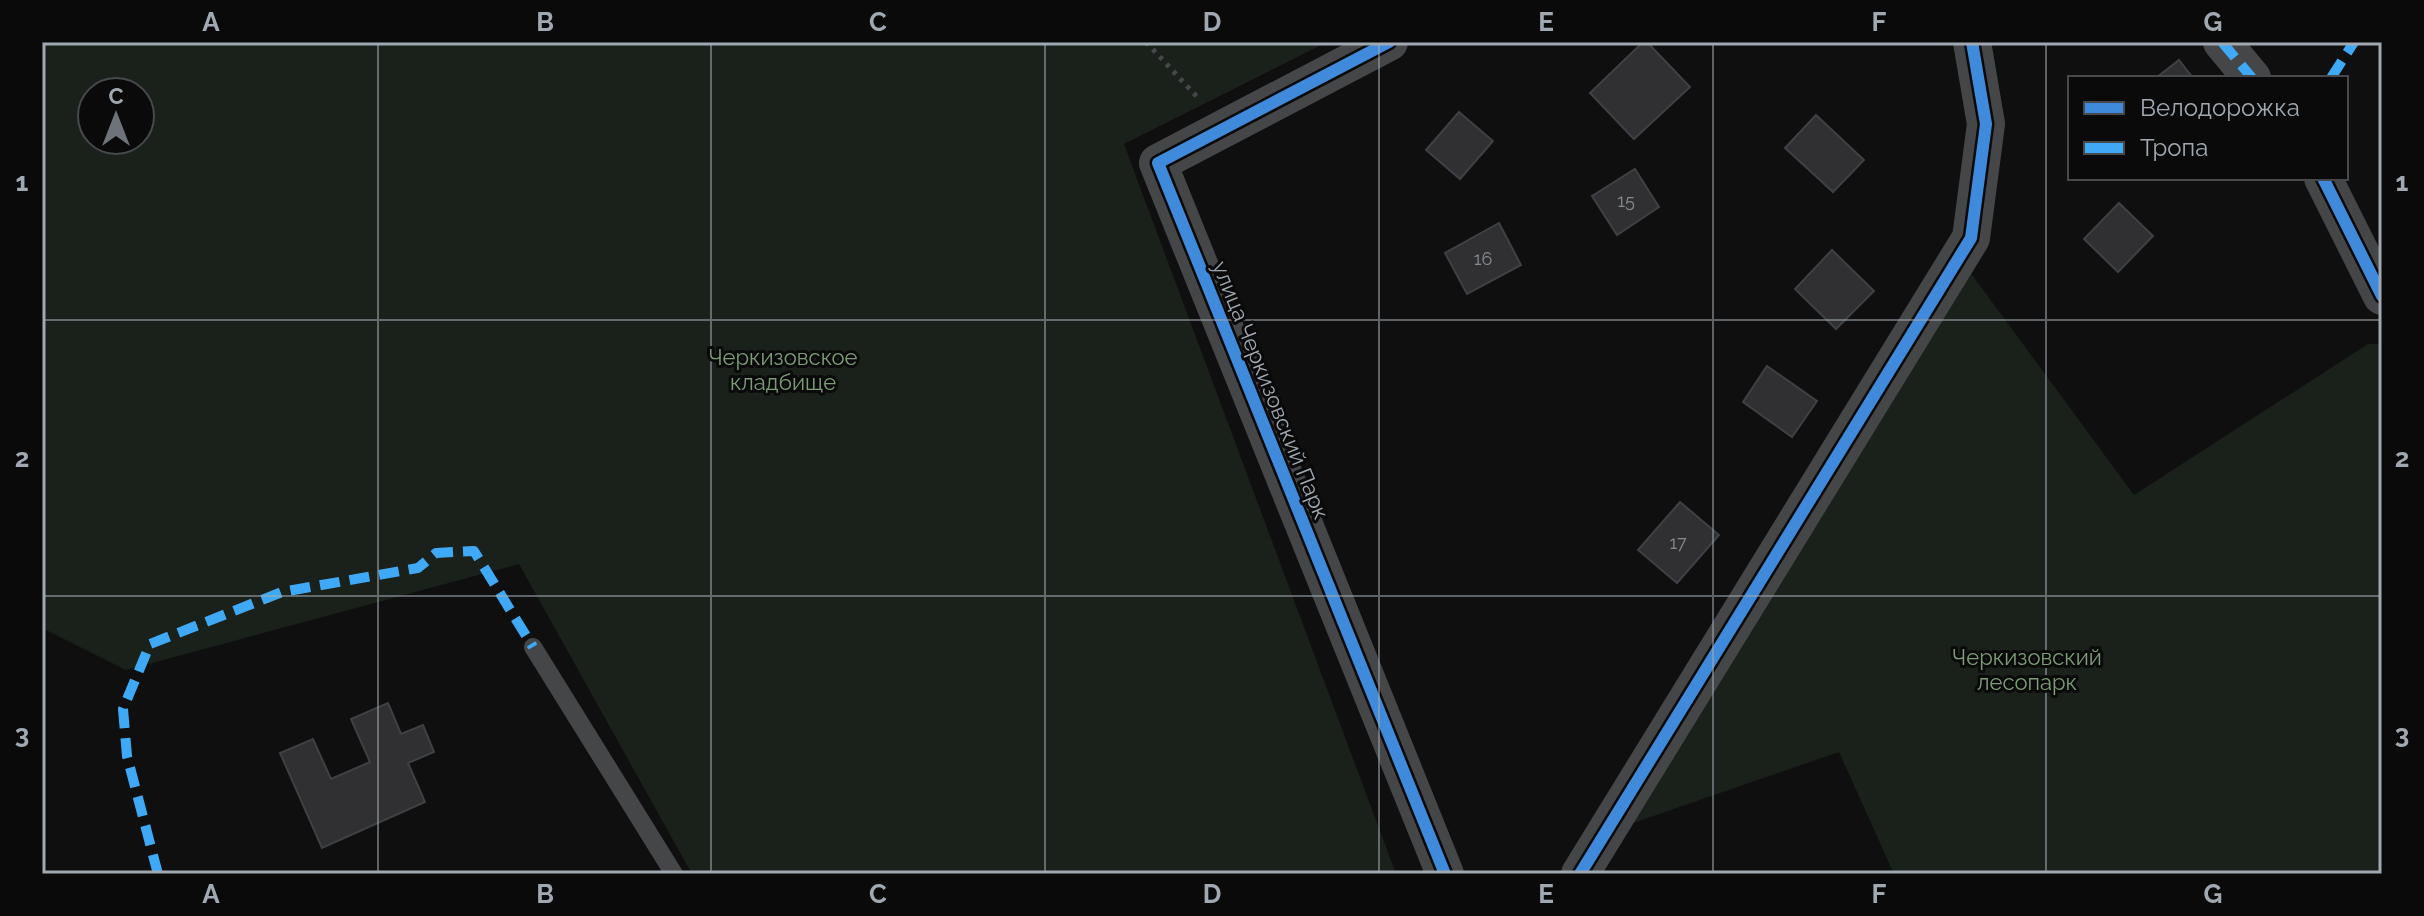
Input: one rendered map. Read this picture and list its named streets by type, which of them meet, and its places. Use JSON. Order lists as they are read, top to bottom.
{
  "streets": {
    "street": ["улица Черкизовский Парк"]
  },
  "parks": ["Черкизовское кладбище", "Черкизовский лесопарк"],
  "house_numbers": ["15", "16", "17"],
  "legend": ["Велодорожка", "Тропа"],
  "north": "top",
  "grid": {
    "columns": [
      "A",
      "B",
      "C",
      "D",
      "E",
      "F",
      "G"
    ],
    "rows": ["1", "2", "3"]
  }
}
